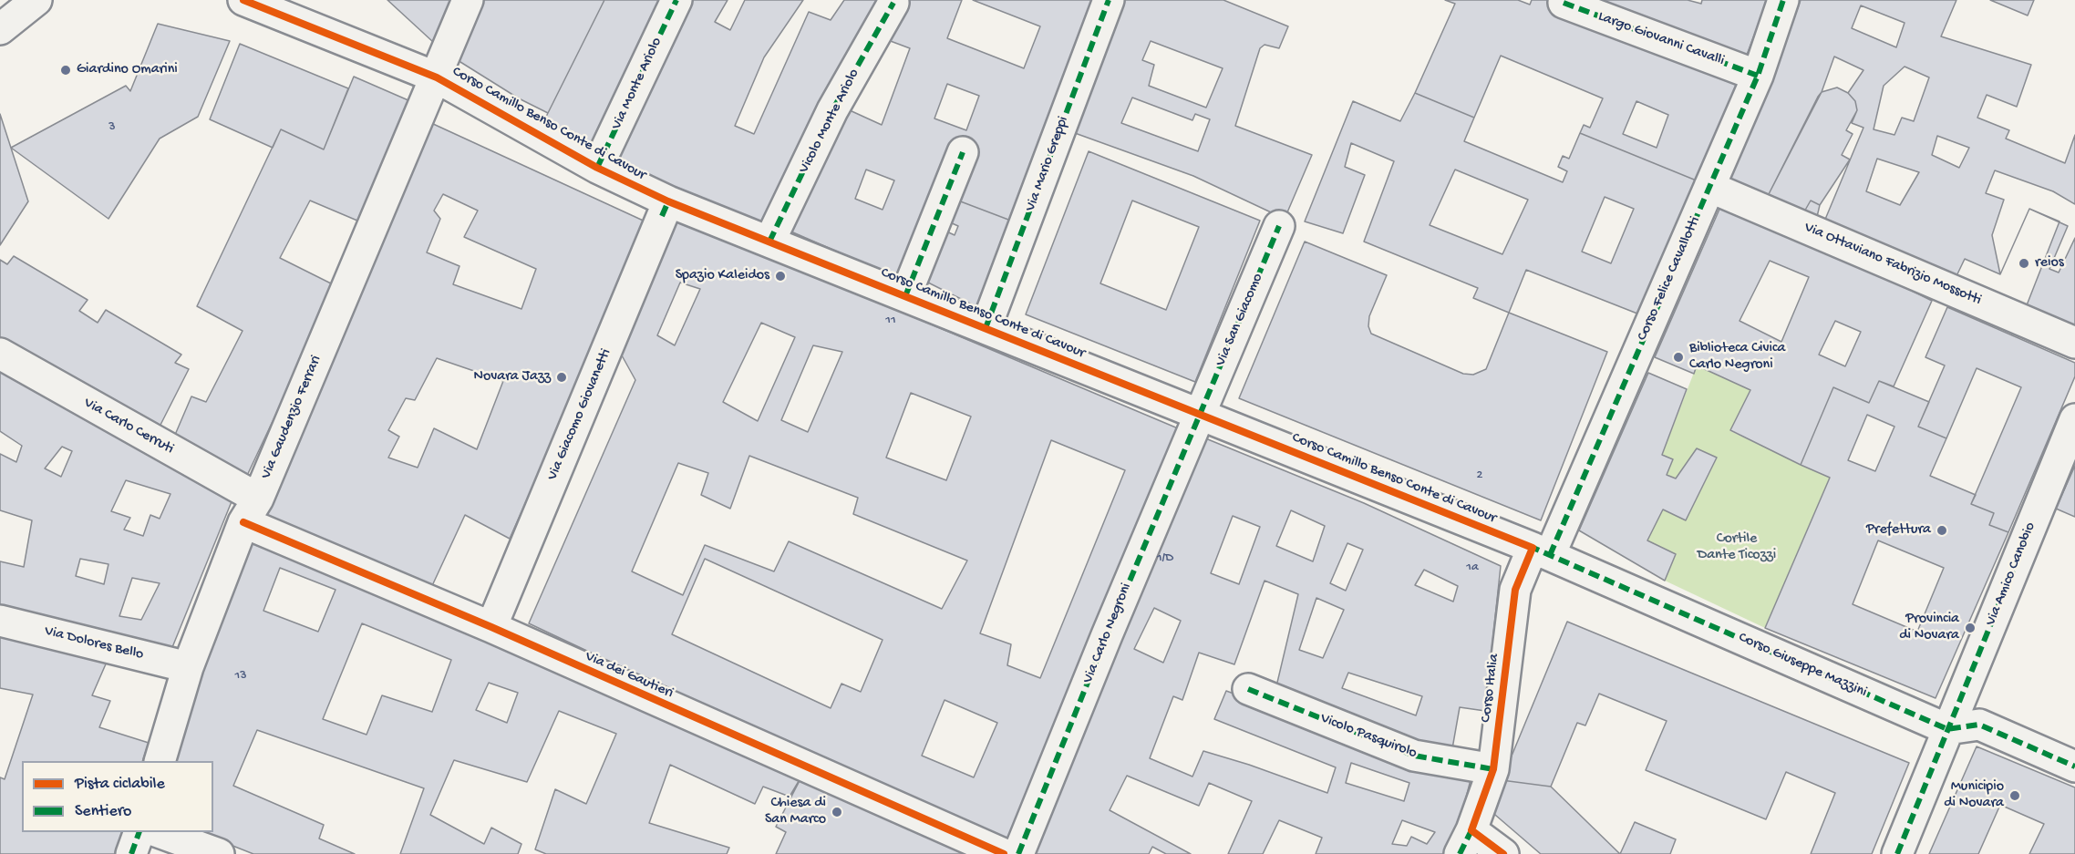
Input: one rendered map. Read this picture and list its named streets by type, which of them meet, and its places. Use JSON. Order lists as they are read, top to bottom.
{
  "streets": {
    "street": [
      "Largo Giovanni Cavalli",
      "Via Monte Ariolo",
      "Vicolo Monte Ariolo",
      "Corso Camillo Benso Conte di Cavour",
      "Via Mario Greppi",
      "Via Ottaviano Fabrizio Mossotti",
      "Corso Felice Cavallotti",
      "Via San Giacomo",
      "Via Giacomo Giovanetti",
      "Via Gaudenzio Ferrari",
      "Via Carlo Cerruti",
      "Via Amico Canobio",
      "Via Carlo Negroni",
      "Via Dolores Bello",
      "Corso Giuseppe Mazzini",
      "Via dei Gautieri",
      "Corso Italia",
      "Vicolo Pasquirolo"
    ]
  },
  "crossings": [
    ["Largo Giovanni Cavalli", "Corso Felice Cavallotti"],
    ["Via Monte Ariolo", "Corso Camillo Benso Conte di Cavour"],
    ["Vicolo Monte Ariolo", "Corso Camillo Benso Conte di Cavour"],
    ["Corso Camillo Benso Conte di Cavour", "Via Mario Greppi"],
    ["Corso Camillo Benso Conte di Cavour", "Corso Felice Cavallotti"],
    ["Corso Camillo Benso Conte di Cavour", "Via San Giacomo"],
    ["Corso Camillo Benso Conte di Cavour", "Via Giacomo Giovanetti"],
    ["Corso Camillo Benso Conte di Cavour", "Via Gaudenzio Ferrari"],
    ["Corso Camillo Benso Conte di Cavour", "Via Carlo Negroni"],
    ["Corso Camillo Benso Conte di Cavour", "Corso Giuseppe Mazzini"],
    ["Corso Camillo Benso Conte di Cavour", "Corso Italia"],
    ["Via Ottaviano Fabrizio Mossotti", "Corso Felice Cavallotti"],
    ["Corso Felice Cavallotti", "Corso Giuseppe Mazzini"],
    ["Corso Felice Cavallotti", "Corso Italia"],
    ["Via San Giacomo", "Via Carlo Negroni"],
    ["Via Giacomo Giovanetti", "Via dei Gautieri"],
    ["Via Gaudenzio Ferrari", "Via Carlo Cerruti"],
    ["Via Gaudenzio Ferrari", "Via Dolores Bello"],
    ["Via Gaudenzio Ferrari", "Via dei Gautieri"],
    ["Via Carlo Cerruti", "Via dei Gautieri"],
    ["Via Amico Canobio", "Corso Giuseppe Mazzini"],
    ["Corso Giuseppe Mazzini", "Corso Italia"],
    ["Corso Italia", "Vicolo Pasquirolo"]
  ],
  "parks": ["Cortile Dante Ticozzi"],
  "places": [
    "Giardino Omarini",
    "reios",
    "Spazio Kaleidos",
    "Biblioteca Civica Carlo Negroni",
    "Novara Jazz",
    "Prefettura",
    "Provincia di Novara",
    "Municipio di Novara",
    "Chiesa di San Marco"
  ],
  "house_numbers": [
    "3",
    "11",
    "2",
    "1/D",
    "1a",
    "13"
  ],
  "legend": ["Pista ciclabile", "Sentiero"]
}
